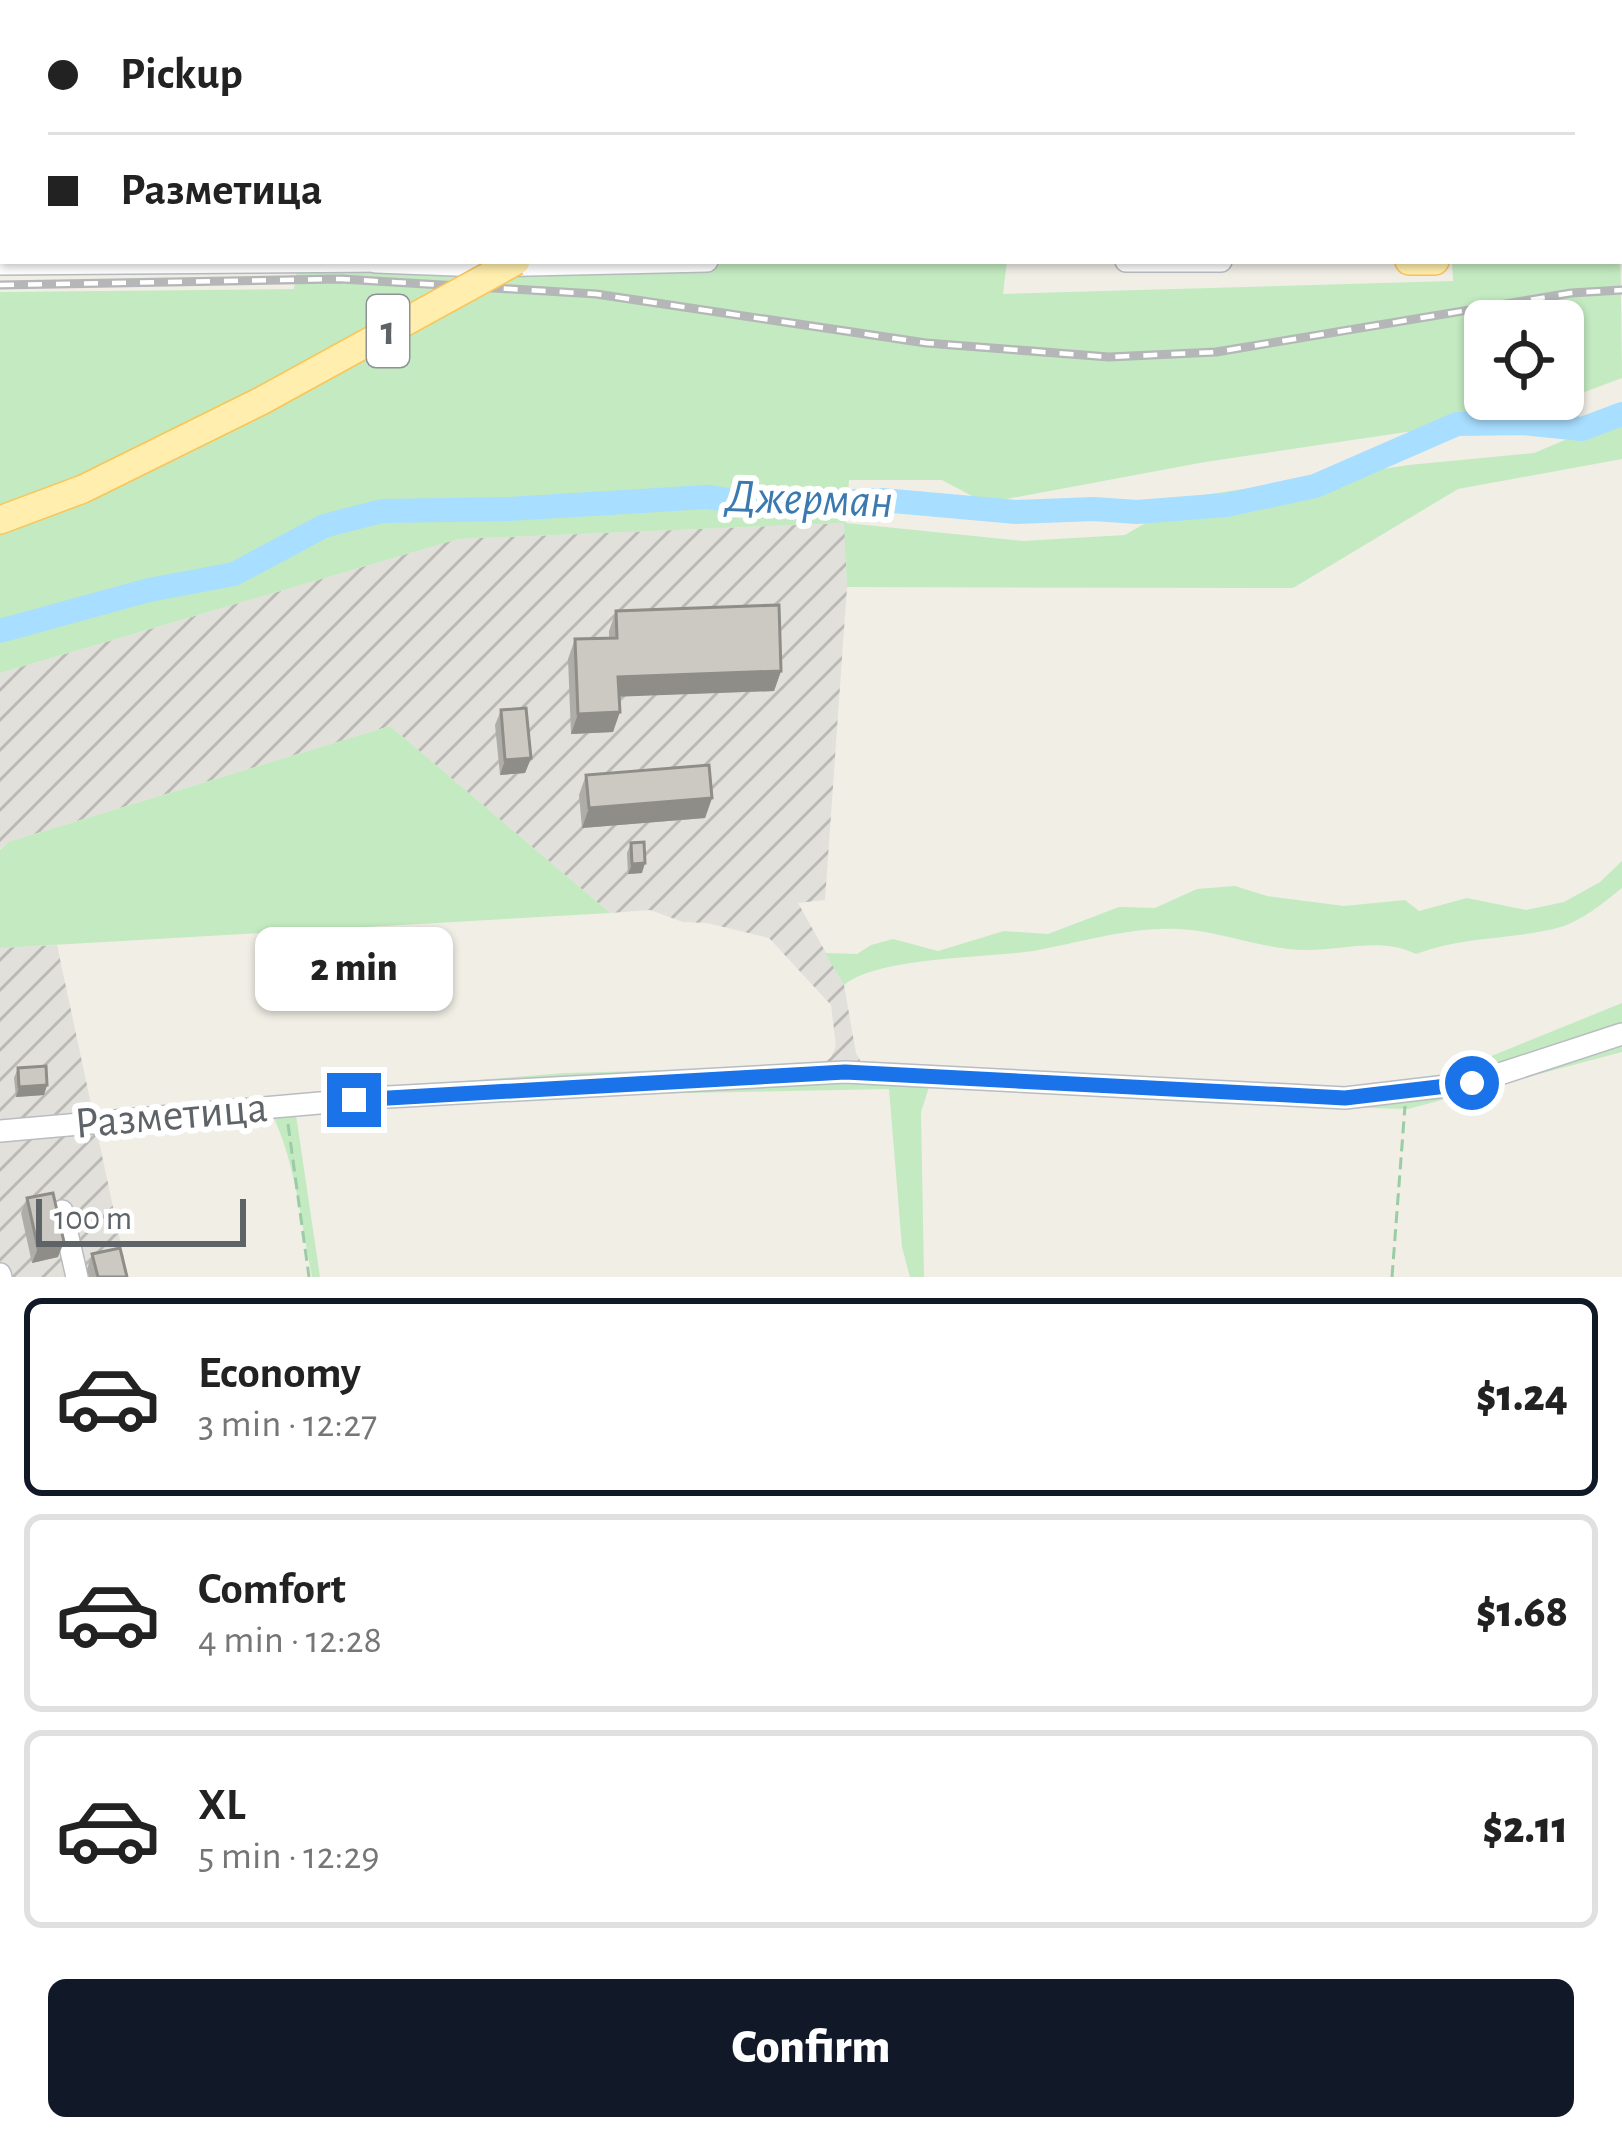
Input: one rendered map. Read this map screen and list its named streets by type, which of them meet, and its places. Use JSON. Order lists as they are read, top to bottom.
{
  "streets": {
    "main road": ["1"],
    "street": ["Разметица"]
  },
  "water": ["Джерман"],
  "scale_bar": "100 m",
  "page": {
    "banner": ["Pickup", "Разметица"],
    "bubble": "2 min",
    "scale": "100 m",
    "list": [
      {
        "name": "Economy",
        "note": "3 min · 12:27",
        "value": "$1.24"
      },
      {
        "name": "Comfort",
        "note": "4 min · 12:28",
        "value": "$1.68"
      },
      {
        "name": "XL",
        "note": "5 min · 12:29",
        "value": "$2.11"
      }
    ],
    "buttons": "Confirm"
  }
}
